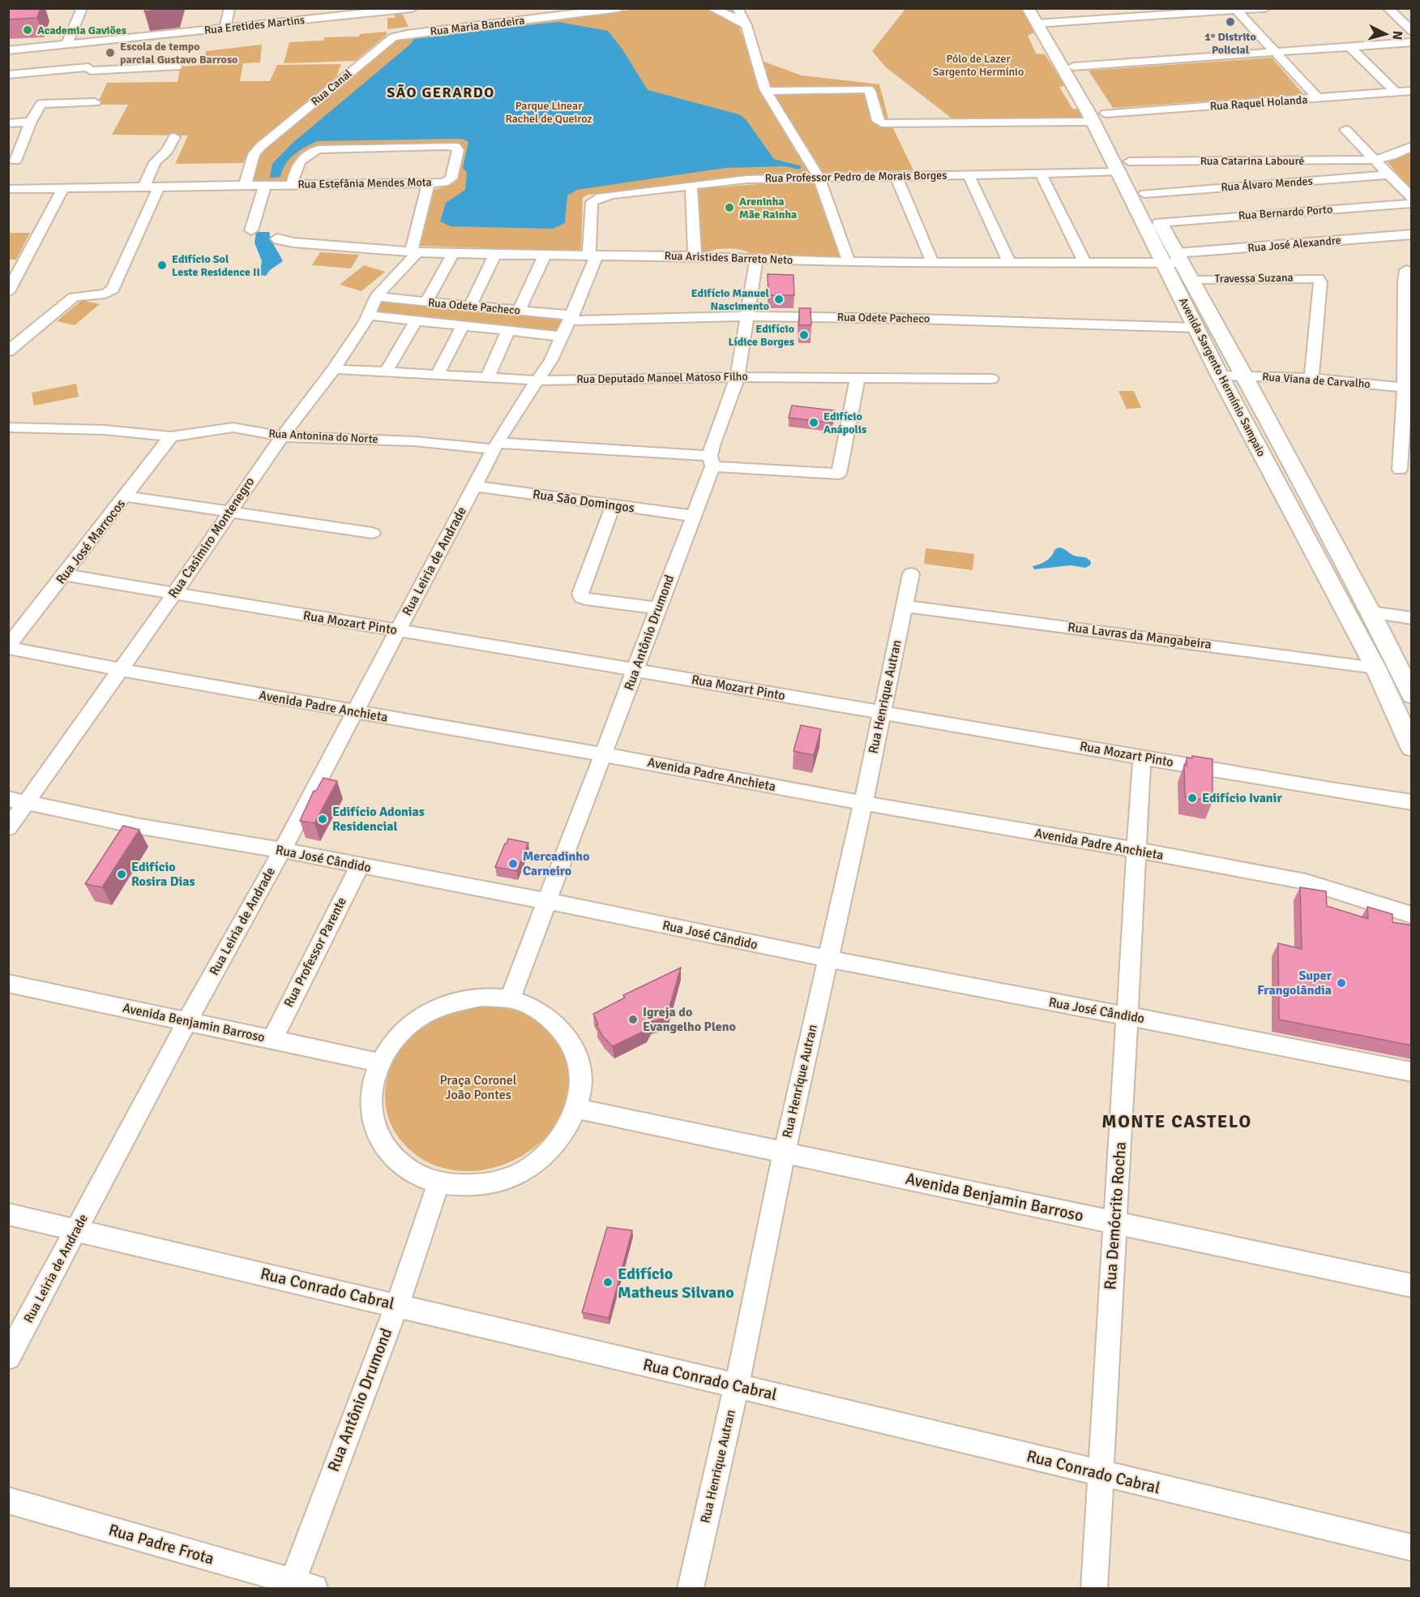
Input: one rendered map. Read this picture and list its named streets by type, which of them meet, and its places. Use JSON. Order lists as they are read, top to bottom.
{
  "streets": {
    "main road": ["Avenida Sargento Hermínio Sampaio"],
    "street": [
      "Rua Eretides Martins",
      "Rua Maria Bandeira",
      "Rua Canal",
      "Rua Raquel Holanda",
      "Rua Catarina Labouré",
      "Rua Professor Pedro de Morais Borges",
      "Rua Estefânia Mendes Mota",
      "Rua Álvaro Mendes",
      "Rua Bernardo Porto",
      "Rua José Alexandre",
      "Rua Aristides Barreto Neto",
      "Travessa Suzana",
      "Rua Odete Pacheco",
      "Rua Deputado Manoel Matoso Filho",
      "Rua Viana de Carvalho",
      "Rua Antonina do Norte",
      "Rua São Domingos",
      "Rua Casimiro Montenegro",
      "Rua José Marrocos",
      "Rua Leiria de Andrade",
      "Rua Mozart Pinto",
      "Rua Antônio Drumond",
      "Rua Lavras da Mangabeira",
      "Rua Henrique Autran",
      "Avenida Padre Anchieta",
      "Rua José Cândido",
      "Rua Professor Parente",
      "Avenida Benjamin Barroso",
      "Rua Demócrito Rocha",
      "Rua Conrado Cabral",
      "Rua Padre Frota"
    ]
  },
  "crossings": [
    ["Rua Maria Bandeira", "Rua Canal"],
    ["Rua Canal", "Rua Estefânia Mendes Mota"],
    ["Rua Raquel Holanda", "Avenida Sargento Hermínio Sampaio"],
    ["Rua Catarina Labouré", "Avenida Sargento Hermínio Sampaio"],
    ["Rua Professor Pedro de Morais Borges", "Avenida Sargento Hermínio Sampaio"],
    ["Rua Professor Pedro de Morais Borges", "Rua Leiria de Andrade"],
    ["Rua Álvaro Mendes", "Avenida Sargento Hermínio Sampaio"],
    ["Rua Bernardo Porto", "Avenida Sargento Hermínio Sampaio"],
    ["Rua José Alexandre", "Rua Aristides Barreto Neto"],
    ["Rua José Alexandre", "Avenida Sargento Hermínio Sampaio"],
    ["Rua Aristides Barreto Neto", "Avenida Sargento Hermínio Sampaio"],
    ["Rua Aristides Barreto Neto", "Rua Casimiro Montenegro"],
    ["Rua Aristides Barreto Neto", "Rua Leiria de Andrade"],
    ["Rua Aristides Barreto Neto", "Rua Antônio Drumond"],
    ["Travessa Suzana", "Avenida Sargento Hermínio Sampaio"],
    ["Travessa Suzana", "Rua Viana de Carvalho"],
    ["Rua Odete Pacheco", "Avenida Sargento Hermínio Sampaio"],
    ["Rua Odete Pacheco", "Rua Casimiro Montenegro"],
    ["Rua Odete Pacheco", "Rua Leiria de Andrade"],
    ["Rua Odete Pacheco", "Rua Antônio Drumond"],
    ["Avenida Sargento Hermínio Sampaio", "Rua Viana de Carvalho"],
    ["Avenida Sargento Hermínio Sampaio", "Rua Lavras da Mangabeira"],
    ["Rua Deputado Manoel Matoso Filho", "Rua Antonina do Norte"],
    ["Rua Deputado Manoel Matoso Filho", "Rua Casimiro Montenegro"],
    ["Rua Deputado Manoel Matoso Filho", "Rua Leiria de Andrade"],
    ["Rua Deputado Manoel Matoso Filho", "Rua Antônio Drumond"],
    ["Rua Antonina do Norte", "Rua Casimiro Montenegro"],
    ["Rua Antonina do Norte", "Rua José Marrocos"],
    ["Rua Antonina do Norte", "Rua Leiria de Andrade"],
    ["Rua Antonina do Norte", "Rua Antônio Drumond"],
    ["Rua São Domingos", "Rua Leiria de Andrade"],
    ["Rua São Domingos", "Rua Antônio Drumond"],
    ["Rua Casimiro Montenegro", "Rua Mozart Pinto"],
    ["Rua Casimiro Montenegro", "Avenida Padre Anchieta"],
    ["Rua Casimiro Montenegro", "Rua José Cândido"],
    ["Rua José Marrocos", "Rua Mozart Pinto"],
    ["Rua José Marrocos", "Avenida Padre Anchieta"],
    ["Rua Leiria de Andrade", "Rua Mozart Pinto"],
    ["Rua Leiria de Andrade", "Avenida Padre Anchieta"],
    ["Rua Leiria de Andrade", "Rua José Cândido"],
    ["Rua Leiria de Andrade", "Avenida Benjamin Barroso"],
    ["Rua Leiria de Andrade", "Rua Conrado Cabral"],
    ["Rua Mozart Pinto", "Rua Antônio Drumond"],
    ["Rua Mozart Pinto", "Rua Henrique Autran"],
    ["Rua Mozart Pinto", "Rua Demócrito Rocha"],
    ["Rua Antônio Drumond", "Avenida Padre Anchieta"],
    ["Rua Antônio Drumond", "Rua José Cândido"],
    ["Rua Antônio Drumond", "Rua Conrado Cabral"],
    ["Rua Antônio Drumond", "Rua Padre Frota"],
    ["Rua Lavras da Mangabeira", "Rua Henrique Autran"],
    ["Rua Henrique Autran", "Avenida Padre Anchieta"],
    ["Rua Henrique Autran", "Rua José Cândido"],
    ["Rua Henrique Autran", "Avenida Benjamin Barroso"],
    ["Rua Henrique Autran", "Rua Conrado Cabral"],
    ["Avenida Padre Anchieta", "Rua Demócrito Rocha"],
    ["Rua José Cândido", "Rua Professor Parente"],
    ["Rua José Cândido", "Rua Demócrito Rocha"],
    ["Rua Professor Parente", "Avenida Benjamin Barroso"],
    ["Avenida Benjamin Barroso", "Rua Demócrito Rocha"],
    ["Rua Demócrito Rocha", "Rua Conrado Cabral"]
  ],
  "districts": ["SÃO GERARDO", "MONTE CASTELO"],
  "parks": ["Pólo de Lazer Sargento Hermínio", "Parque Linear Rachel de Queiroz", "Praça Coronel João Pontes"],
  "places": [
    "1° Distrito Policial",
    "Academia Gaviões",
    "Escola de tempo parcial Gustavo Barroso",
    "Areninha Mãe Rainha",
    "Edifício Sol Leste Residence II",
    "Edifício Manuel Nascimento",
    "Edifício Lídice Borges",
    "Edifício Anápolis",
    "Edifício Ivanir",
    "Edifício Adonias Residencial",
    "Mercadinho Carneiro",
    "Edifício Rosira Dias",
    "Super Frangolândia",
    "Igreja do Evangelho Pleno",
    "Edifício Matheus Silvano"
  ],
  "north": "right"
}
